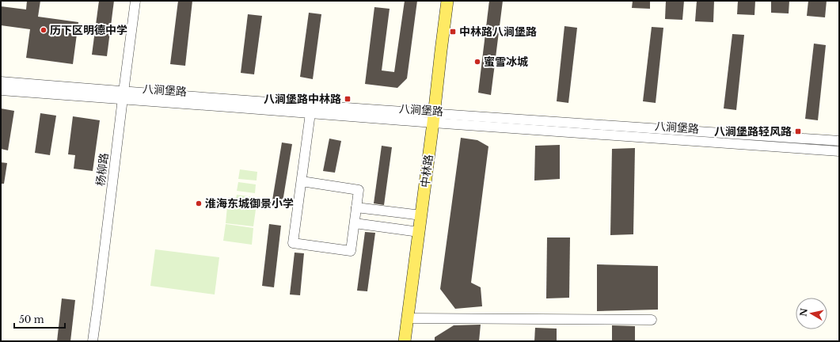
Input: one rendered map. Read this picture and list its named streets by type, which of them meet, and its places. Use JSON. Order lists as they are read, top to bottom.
{
  "streets": {
    "main road": ["中林路"],
    "street": ["八涧堡路", "杨柳路"]
  },
  "crossings": [
    ["八涧堡路", "杨柳路"],
    ["八涧堡路", "中林路"]
  ],
  "places": {
    "other": ["历下区明德中学", "蜜雪冰城", "淮海东城御景小学"],
    "transit": ["中林路八涧堡路", "八涧堡路中林路", "八涧堡路轻风路"]
  },
  "scale_bar": "50 m",
  "north": "left"
}
